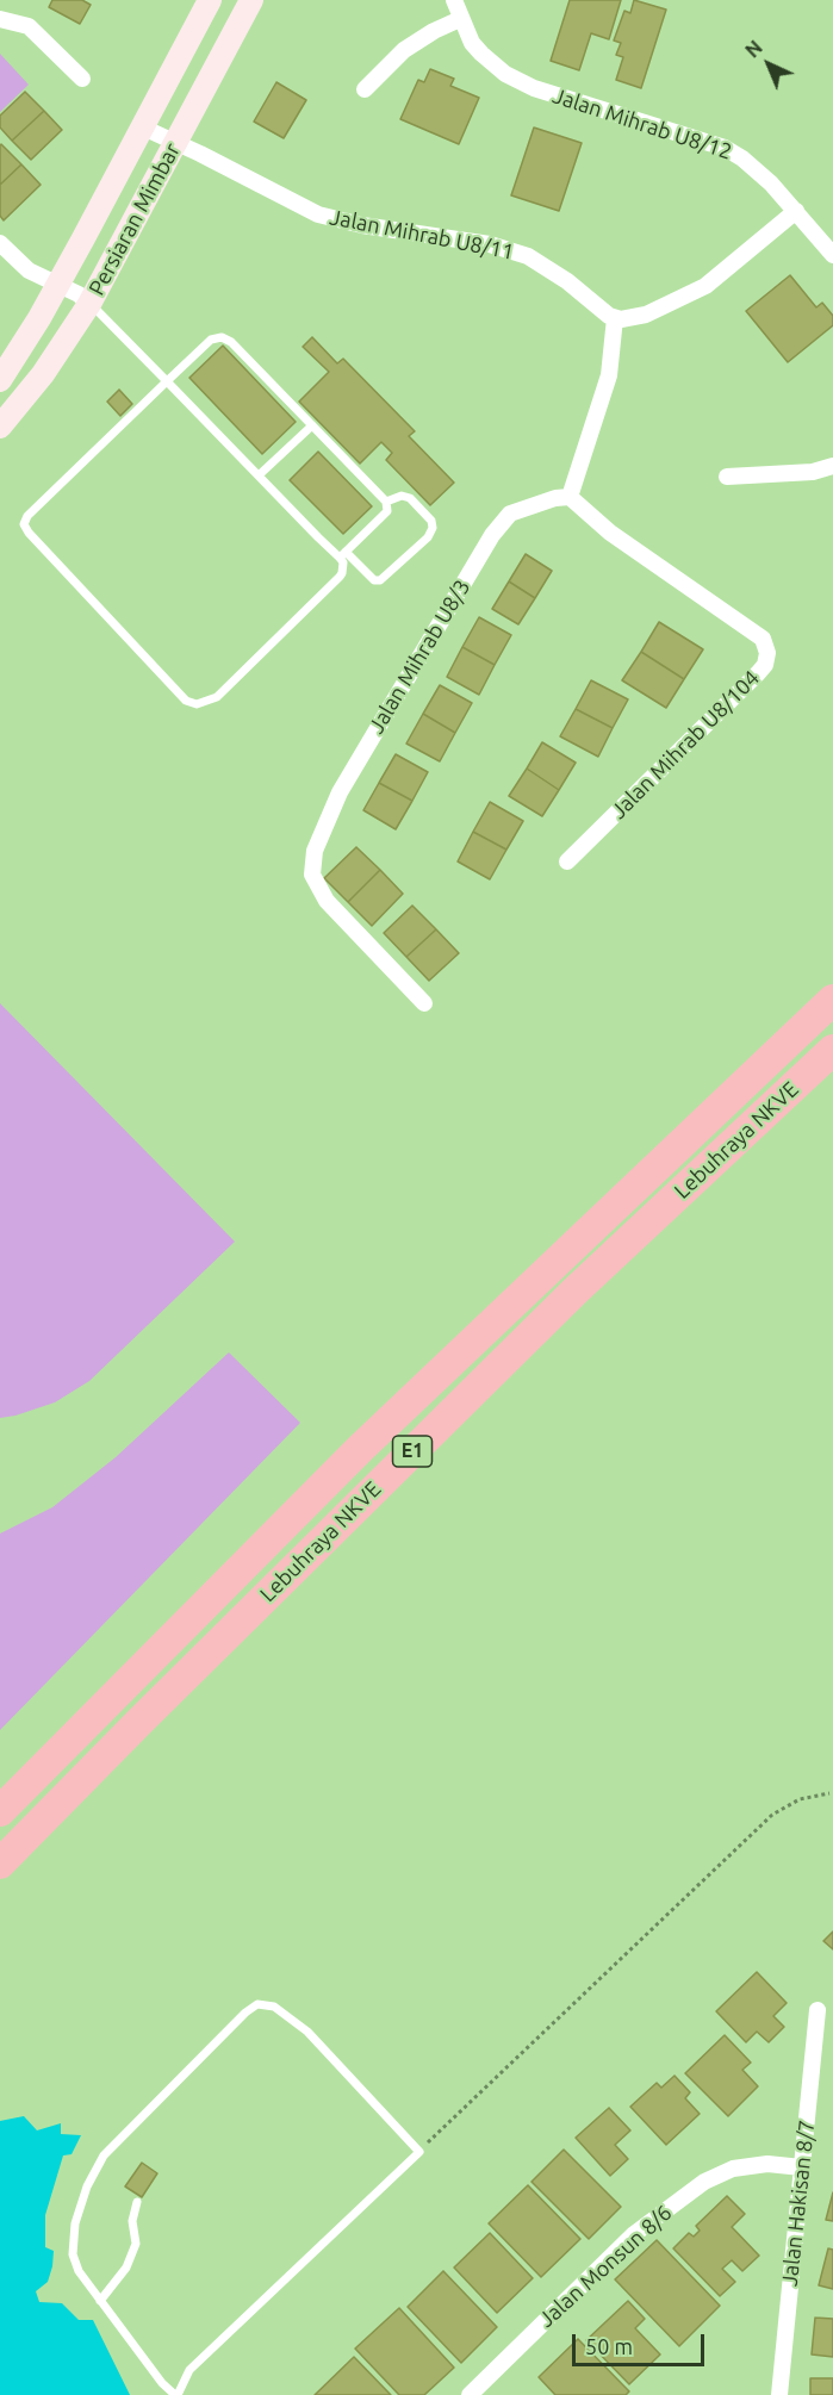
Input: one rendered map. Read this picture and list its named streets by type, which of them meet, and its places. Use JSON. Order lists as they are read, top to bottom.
{
  "streets": {
    "highway": ["Lebuhraya NKVE", "E1"],
    "street": [
      "Jalan Mihrab U8/12",
      "Persiaran Mimbar",
      "Jalan Mihrab U8/11",
      "Jalan Mihrab U8/3",
      "Jalan Mihrab U8/104",
      "Jalan Hakisan 8/7",
      "Jalan Monsun 8/6"
    ]
  },
  "crossings": [
    ["Persiaran Mimbar", "Jalan Mihrab U8/11"],
    ["Jalan Mihrab U8/3", "Jalan Mihrab U8/104"],
    ["Jalan Hakisan 8/7", "Jalan Monsun 8/6"]
  ],
  "scale_bar": "50 m",
  "north": "top left"
}
